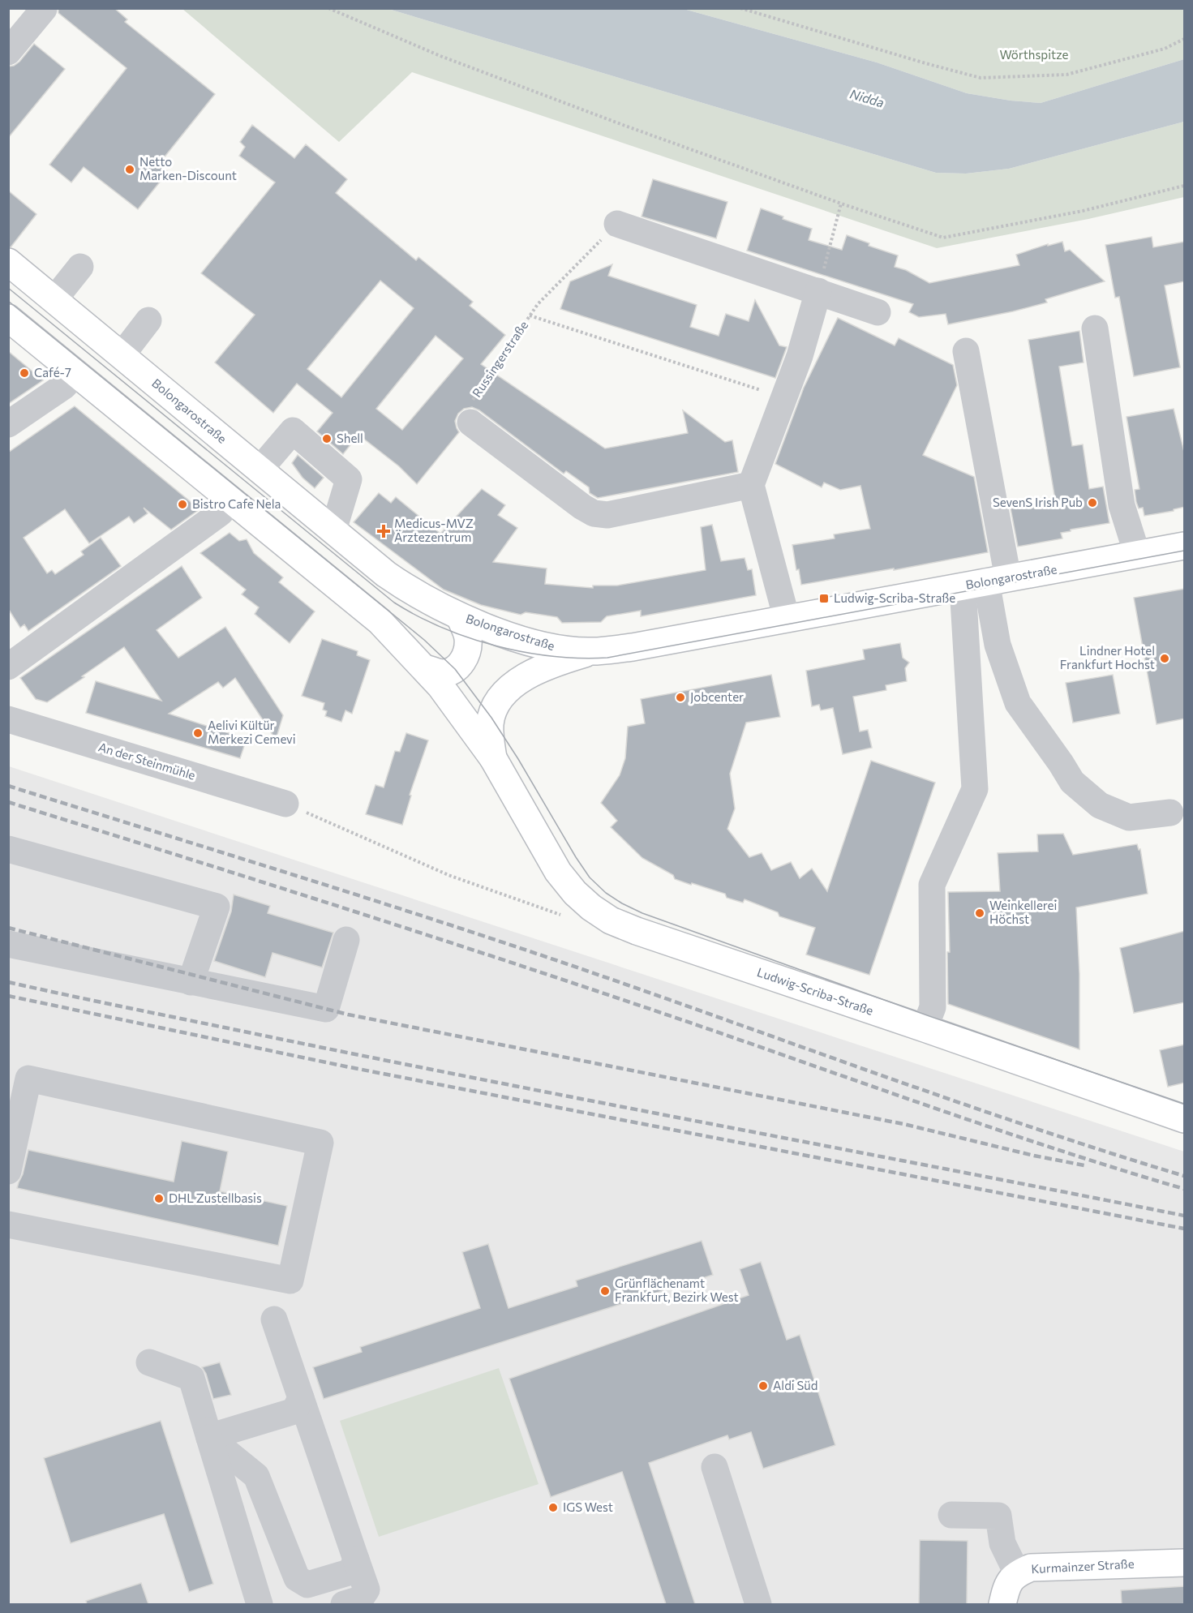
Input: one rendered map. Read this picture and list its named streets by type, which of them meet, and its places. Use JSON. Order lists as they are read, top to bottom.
{
  "streets": {
    "main road": ["Bolongarostraße", "Ludwig-Scriba-Straße", "Kurmainzer Straße"],
    "street": ["An der Steinmühle"],
    "path": ["Russingerstraße"]
  },
  "water": ["Nidda"],
  "parks": ["Wörthspitze"],
  "places": {
    "other": [
      "Netto Marken-Discount",
      "Café-7",
      "Shell",
      "SevenS Irish Pub",
      "Bistro Cafe Nela",
      "Lindner Hotel Frankfurt Hochst",
      "Jobcenter",
      "Aelivi Kültür Merkezi Cemevi",
      "Weinkellerei Höchst",
      "DHL Zustellbasis",
      "Grünflächenamt Frankfurt, Bezirk West",
      "Aldi Süd",
      "IGS West"
    ],
    "health": ["Medicus-MVZ Ärztezentrum"],
    "transit": ["Ludwig-Scriba-Straße"]
  }
}
